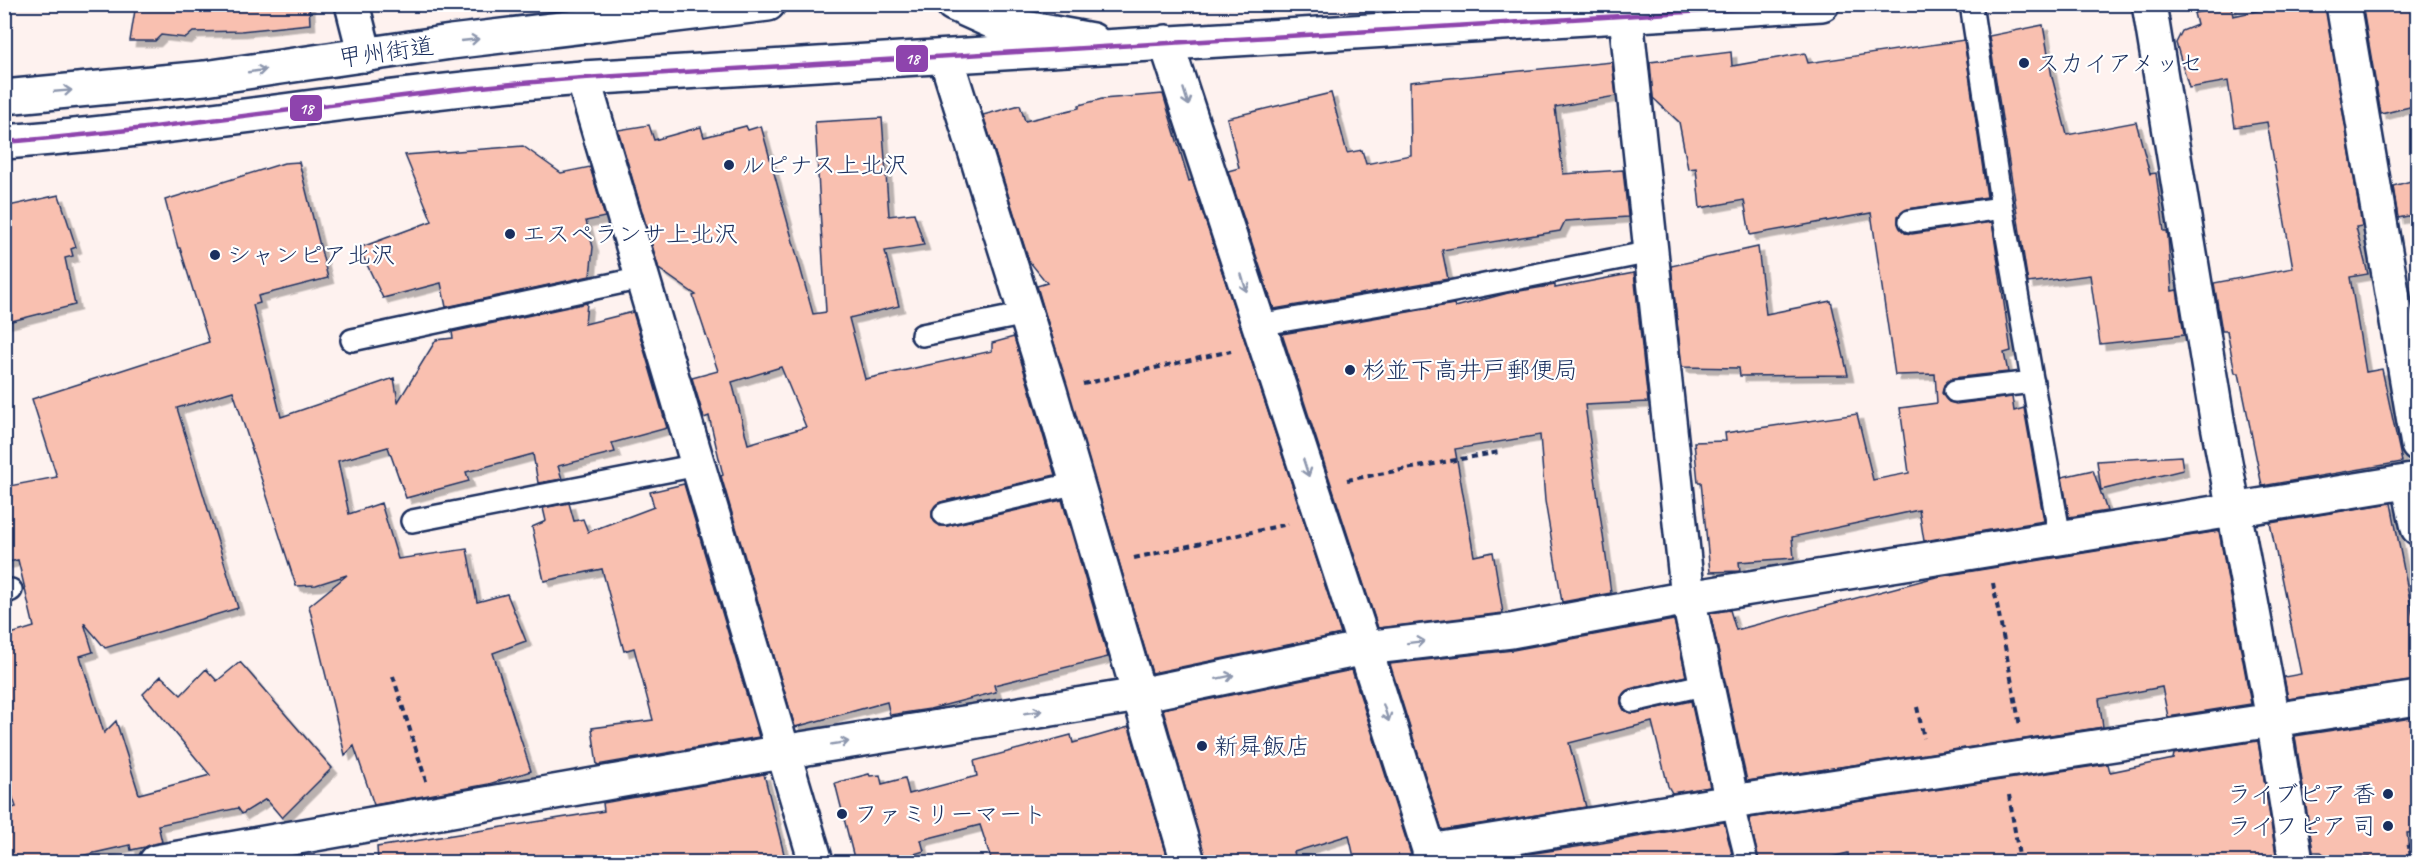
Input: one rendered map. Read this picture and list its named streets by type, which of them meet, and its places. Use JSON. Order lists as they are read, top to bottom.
{
  "streets": {
    "main road": ["甲州街道"]
  },
  "places": [
    "スカイアメッセ",
    "ルピナス上北沢",
    "エスペランサ上北沢",
    "シャンピア北沢",
    "杉並下高井戸郵便局",
    "新曻飯店",
    "ライブピア 香",
    "ファミリーマート",
    "ライフピア 司"
  ],
  "lines": ["transit line 18"]
}
